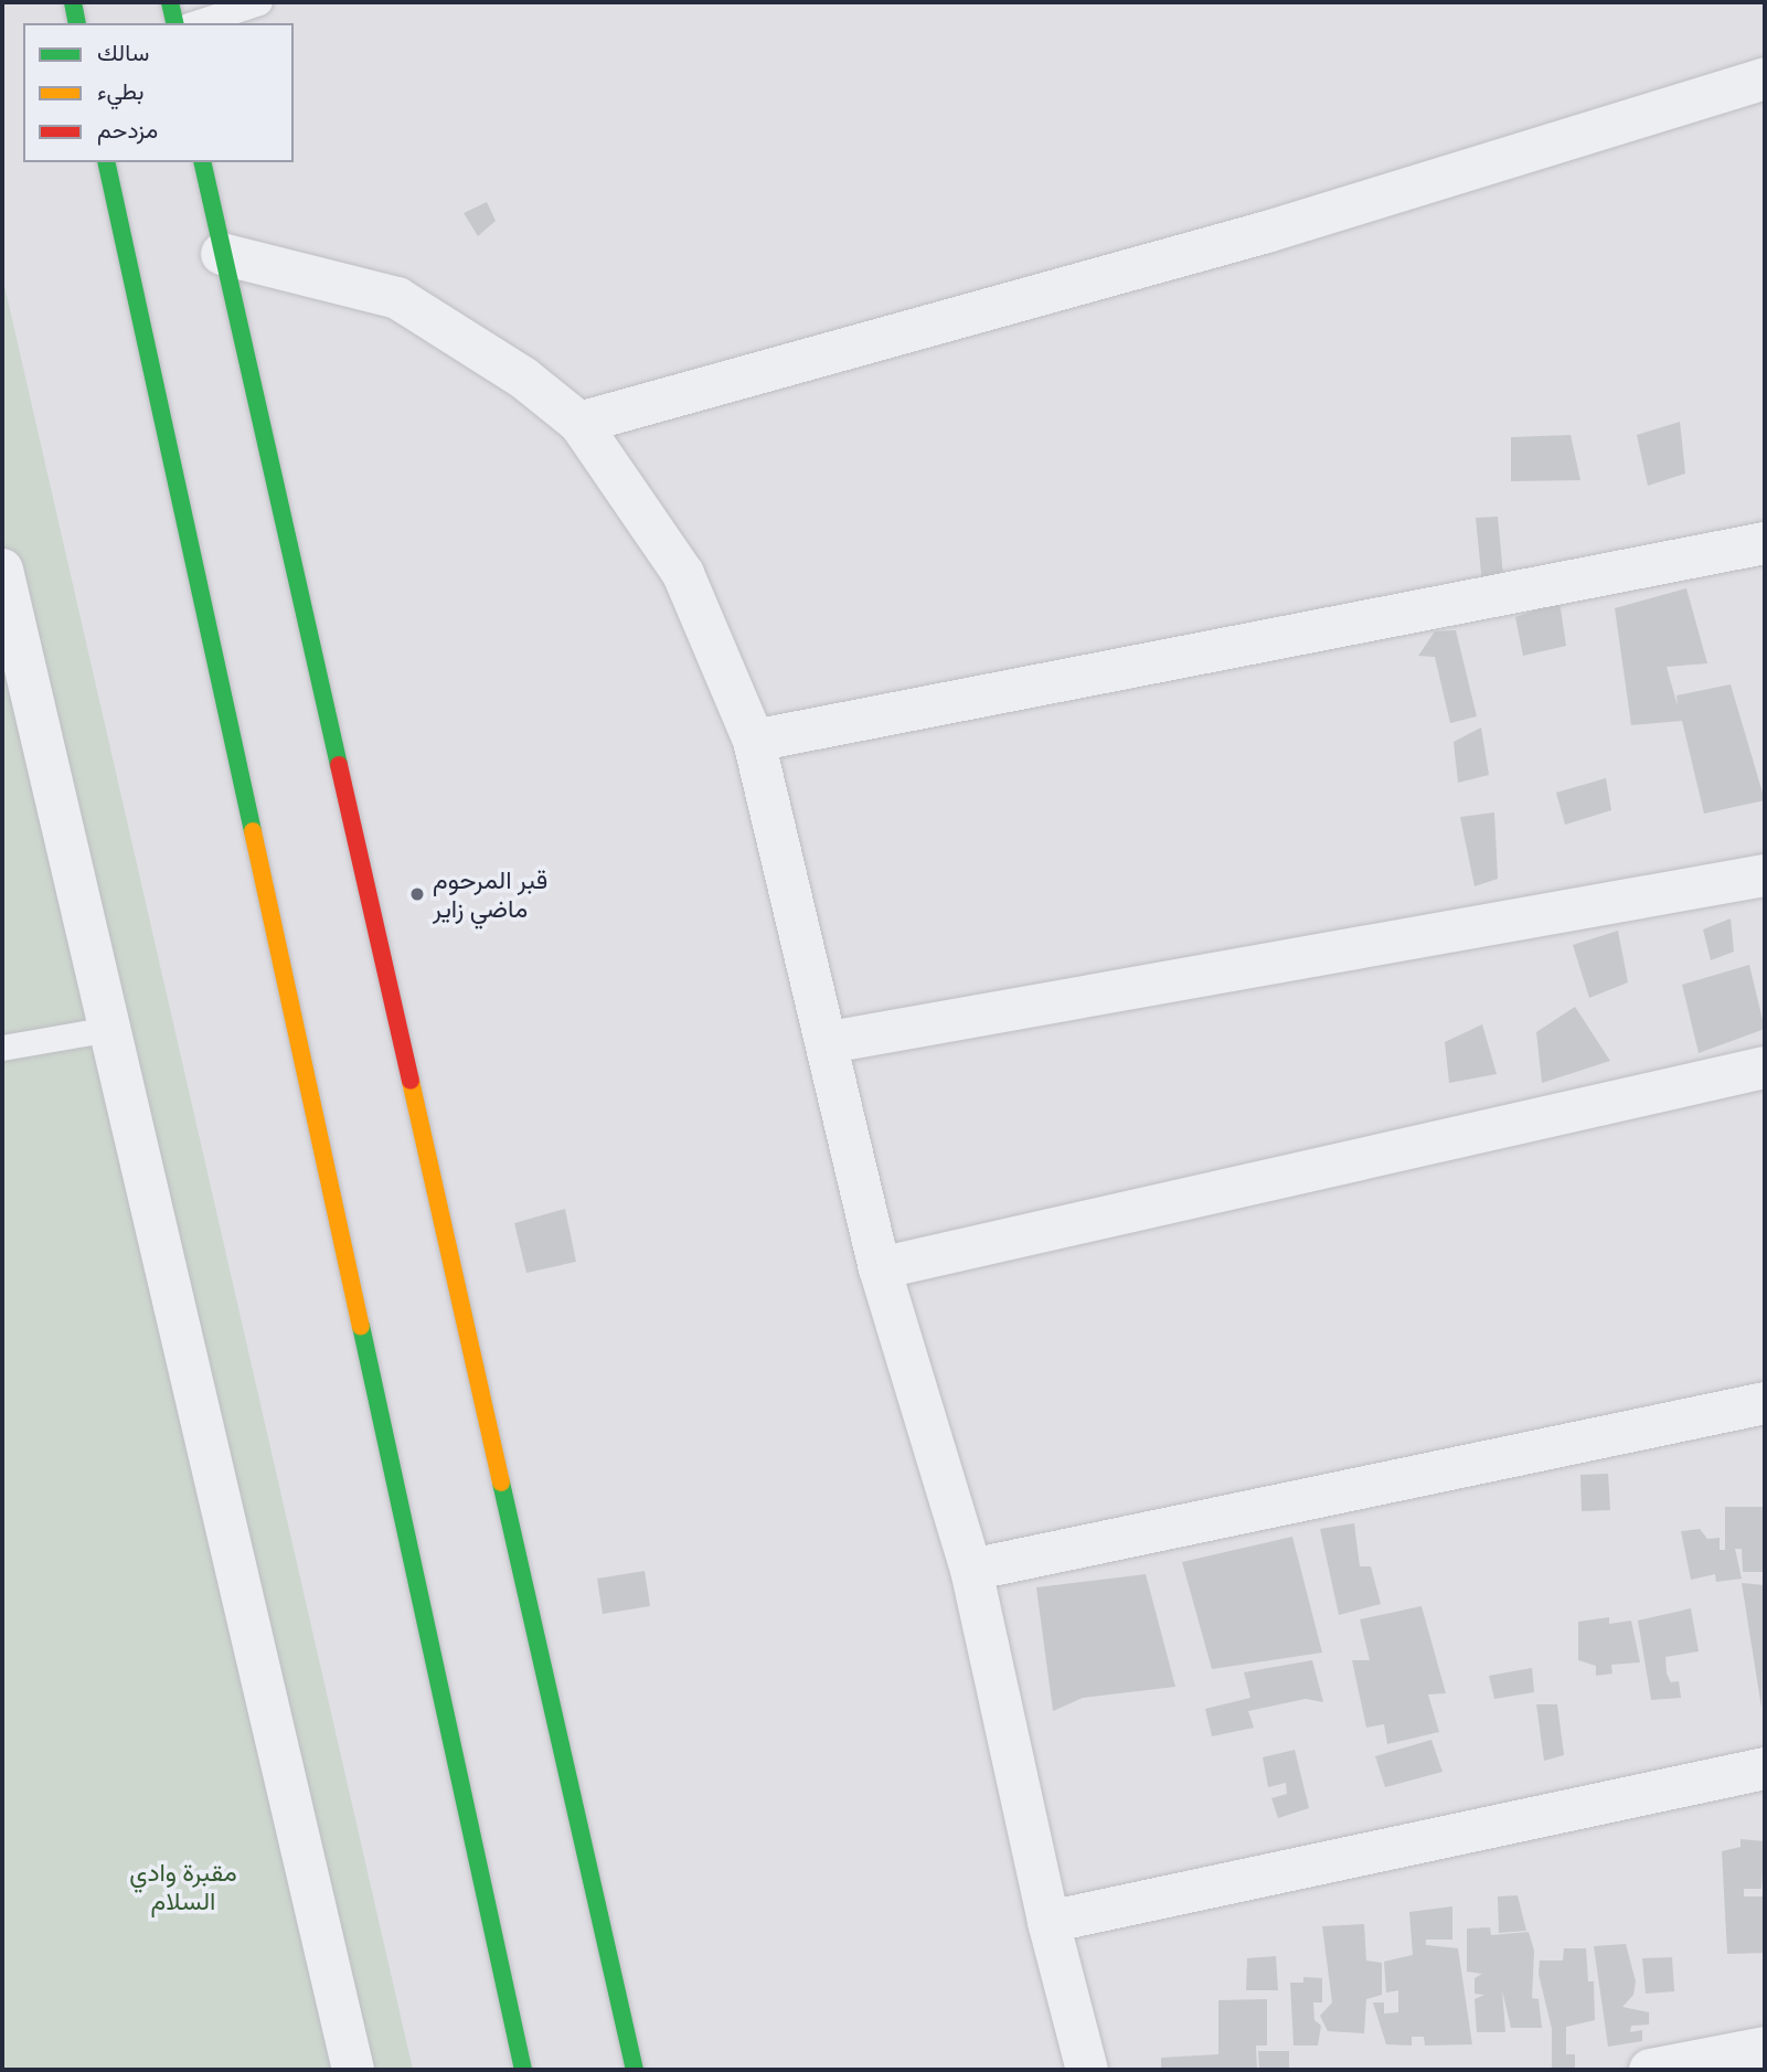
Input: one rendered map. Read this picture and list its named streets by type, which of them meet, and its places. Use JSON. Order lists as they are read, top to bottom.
{
  "parks": ["مقبرة وادي السلام"],
  "places": ["قبر المرحوم ماضي زاير"],
  "legend": ["سالك", "بطيء", "مزدحم"]
}
